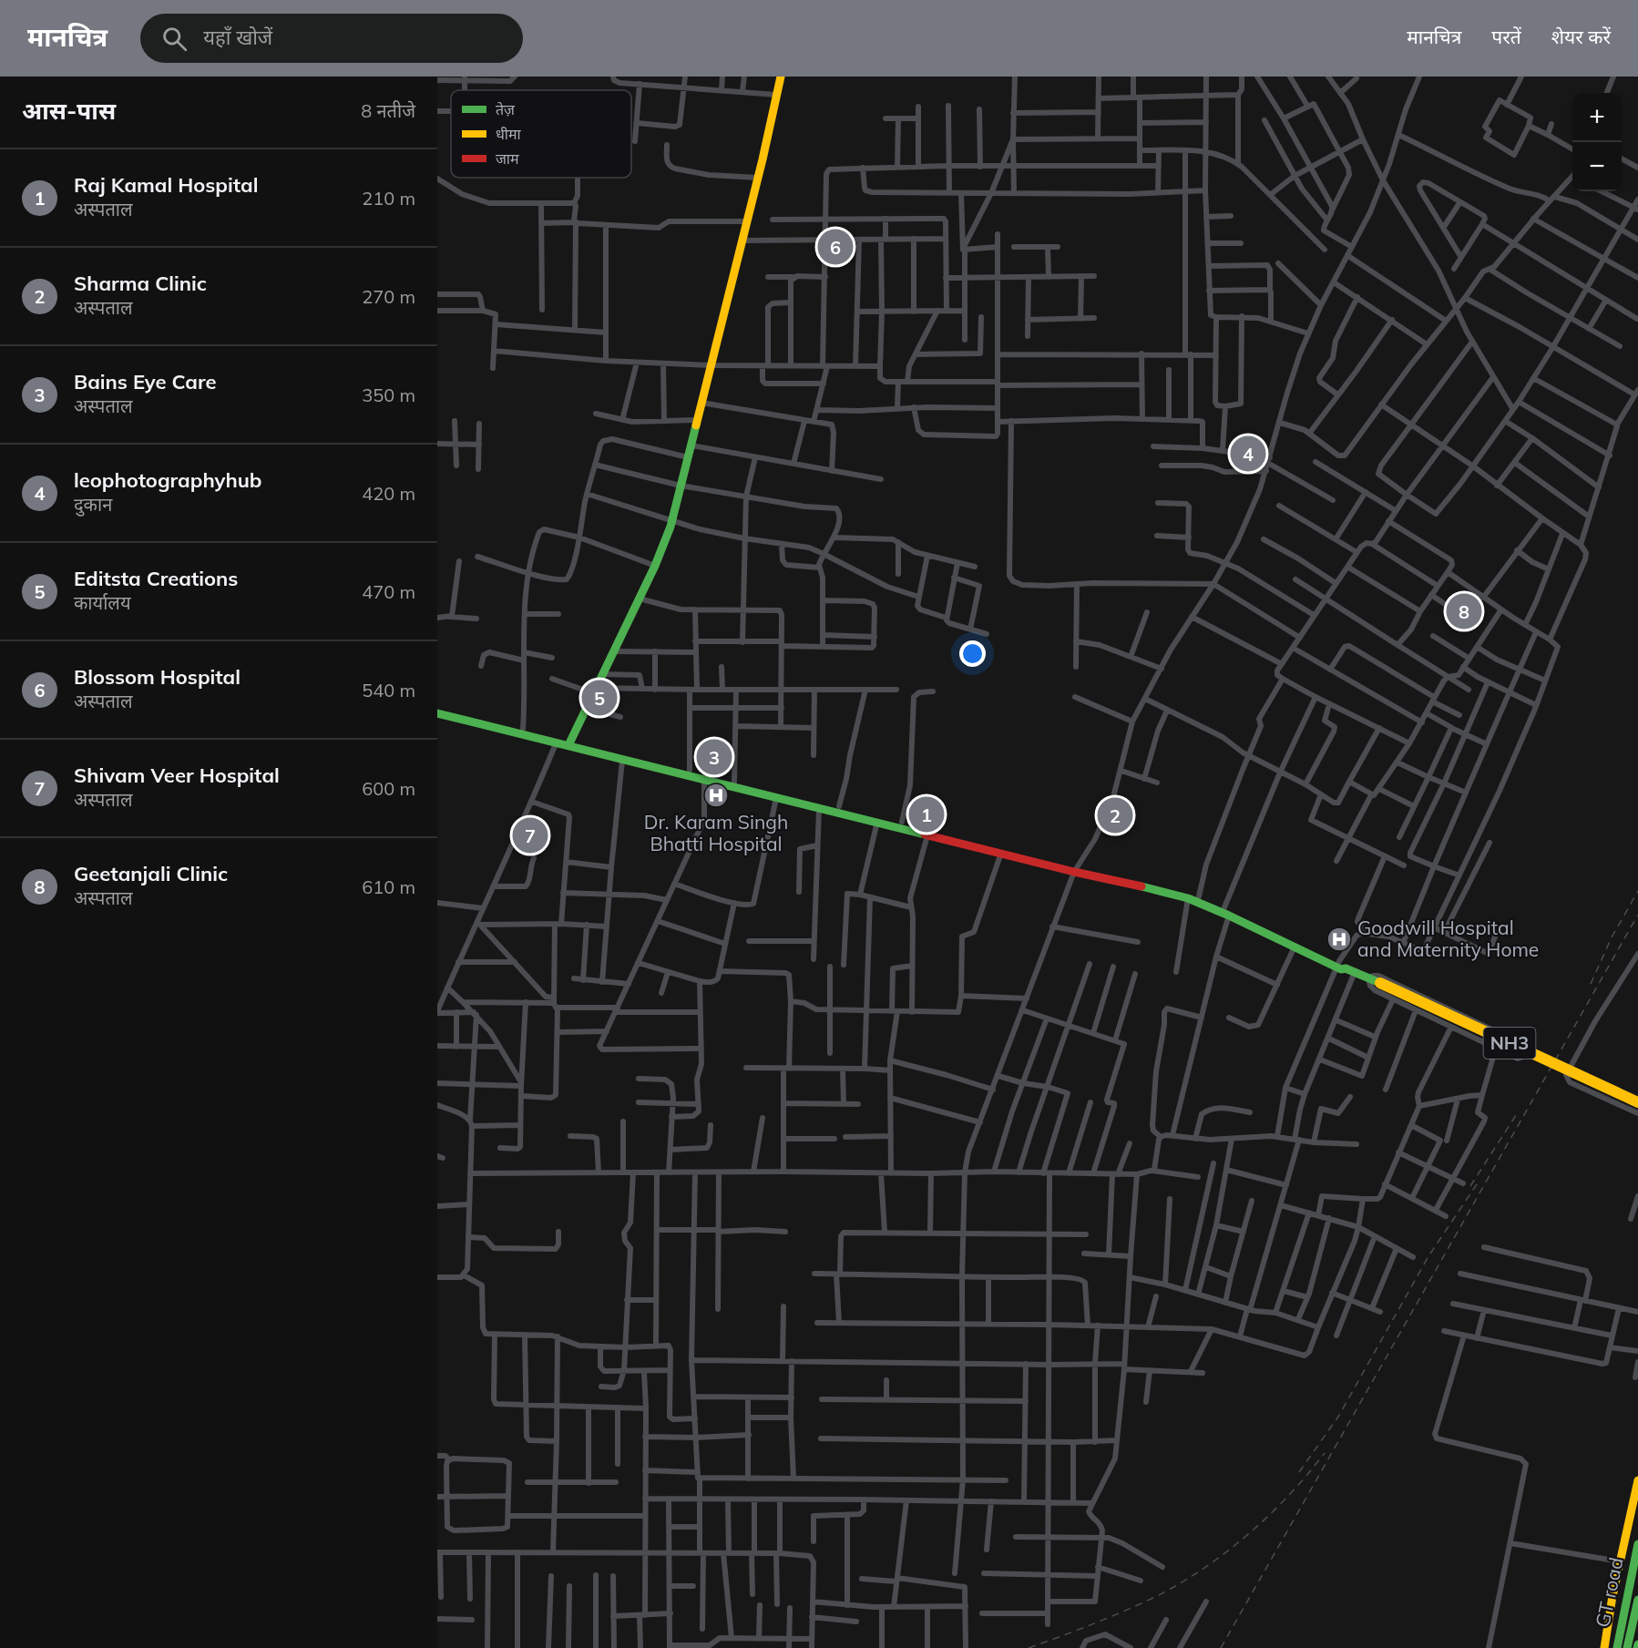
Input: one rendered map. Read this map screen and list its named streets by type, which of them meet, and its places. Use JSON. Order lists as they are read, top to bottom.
{
  "streets": {
    "main road": ["NH3", "GT road"]
  },
  "places": {
    "hospital": ["Dr. Karam Singh Bhatti Hospital", "Goodwill Hospital and Maternity Home"]
  },
  "legend": ["तेज़", "धीमा", "जाम"],
  "page": {
    "header": "मानचित्र",
    "search": "यहाँ खोजें",
    "nav": ["मानचित्र", "परतें", "शेयर करें"],
    "heading": ["आस-पास", "8 नतीजे"],
    "map_buttons": ["+", "−"],
    "list": [
      {
        "mark": "1",
        "name": "Raj Kamal Hospital",
        "note": "अस्पताल",
        "value": "210 m"
      },
      {
        "mark": "2",
        "name": "Sharma Clinic",
        "note": "अस्पताल",
        "value": "270 m"
      },
      {
        "mark": "3",
        "name": "Bains Eye Care",
        "note": "अस्पताल",
        "value": "350 m"
      },
      {
        "mark": "4",
        "name": "leophotographyhub",
        "note": "दुकान",
        "value": "420 m"
      },
      {
        "mark": "5",
        "name": "Editsta Creations",
        "note": "कार्यालय",
        "value": "470 m"
      },
      {
        "mark": "6",
        "name": "Blossom Hospital",
        "note": "अस्पताल",
        "value": "540 m"
      },
      {
        "mark": "7",
        "name": "Shivam Veer Hospital",
        "note": "अस्पताल",
        "value": "600 m"
      },
      {
        "mark": "8",
        "name": "Geetanjali Clinic",
        "note": "अस्पताल",
        "value": "610 m"
      }
    ],
    "pins": [
      "6",
      "4",
      "8",
      "5",
      "3",
      "1",
      "2",
      "7"
    ]
  }
}
